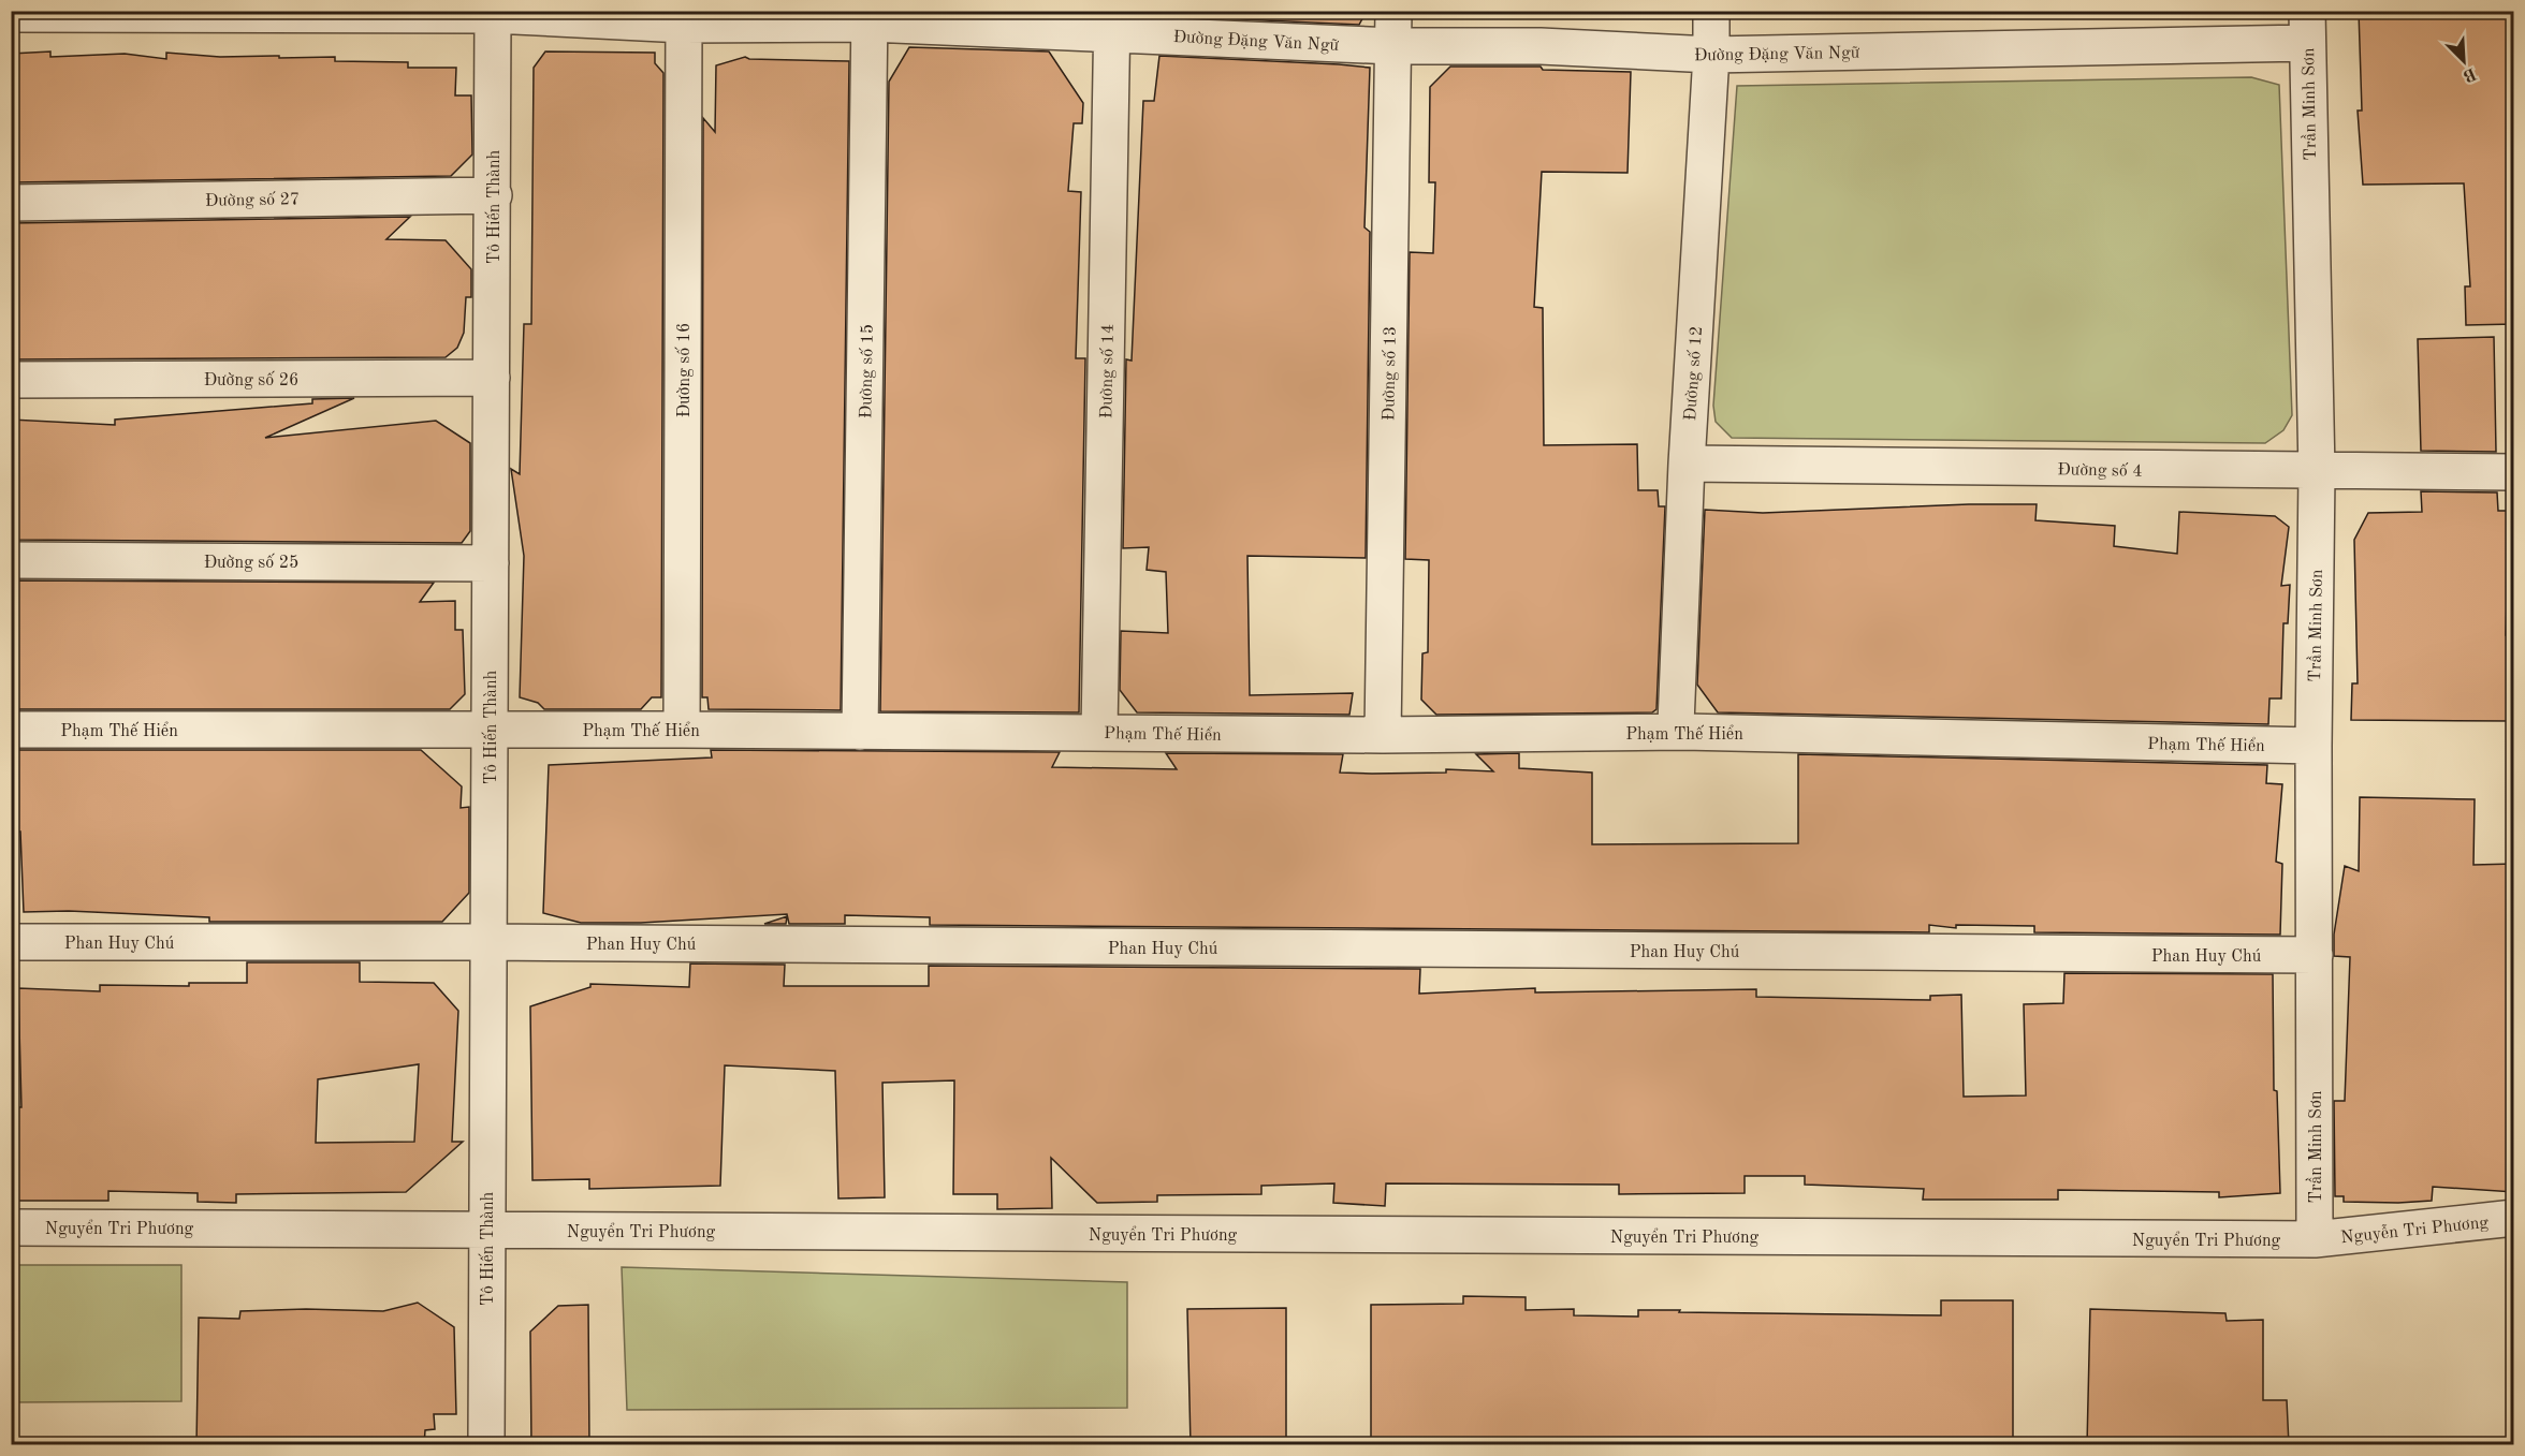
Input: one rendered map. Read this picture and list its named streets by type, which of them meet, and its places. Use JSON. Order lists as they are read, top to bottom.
{
  "streets": {
    "street": [
      "Đường Đặng Văn Ngữ",
      "Trần Minh Sơn",
      "Đường số 27",
      "Tô Hiến Thành",
      "Đường số 16",
      "Đường số 15",
      "Đường số 14",
      "Đường số 13",
      "Đường số 12",
      "Đường số 26",
      "Đường số 4",
      "Đường số 25",
      "Phạm Thế Hiển",
      "Phan Huy Chú",
      "Nguyển Tri Phương",
      "Nguyễn Tri Phương"
    ]
  },
  "crossings": [
    ["Đường Đặng Văn Ngữ", "Trần Minh Sơn"],
    ["Đường Đặng Văn Ngữ", "Tô Hiến Thành"],
    ["Đường Đặng Văn Ngữ", "Đường số 16"],
    ["Đường Đặng Văn Ngữ", "Đường số 15"],
    ["Đường Đặng Văn Ngữ", "Đường số 14"],
    ["Đường Đặng Văn Ngữ", "Đường số 13"],
    ["Đường Đặng Văn Ngữ", "Đường số 12"],
    ["Trần Minh Sơn", "Đường số 4"],
    ["Trần Minh Sơn", "Phạm Thế Hiển"],
    ["Trần Minh Sơn", "Phan Huy Chú"],
    ["Trần Minh Sơn", "Nguyển Tri Phương"],
    ["Trần Minh Sơn", "Nguyễn Tri Phương"],
    ["Đường số 27", "Tô Hiến Thành"],
    ["Tô Hiến Thành", "Đường số 26"],
    ["Tô Hiến Thành", "Đường số 25"],
    ["Tô Hiến Thành", "Phạm Thế Hiển"],
    ["Tô Hiến Thành", "Phan Huy Chú"],
    ["Tô Hiến Thành", "Nguyển Tri Phương"],
    ["Đường số 16", "Phạm Thế Hiển"],
    ["Đường số 15", "Phạm Thế Hiển"],
    ["Đường số 14", "Phạm Thế Hiển"],
    ["Đường số 13", "Phạm Thế Hiển"],
    ["Đường số 12", "Đường số 4"],
    ["Đường số 12", "Phạm Thế Hiển"],
    ["Nguyển Tri Phương", "Nguyễn Tri Phương"]
  ],
  "north": "bottom right"
}
